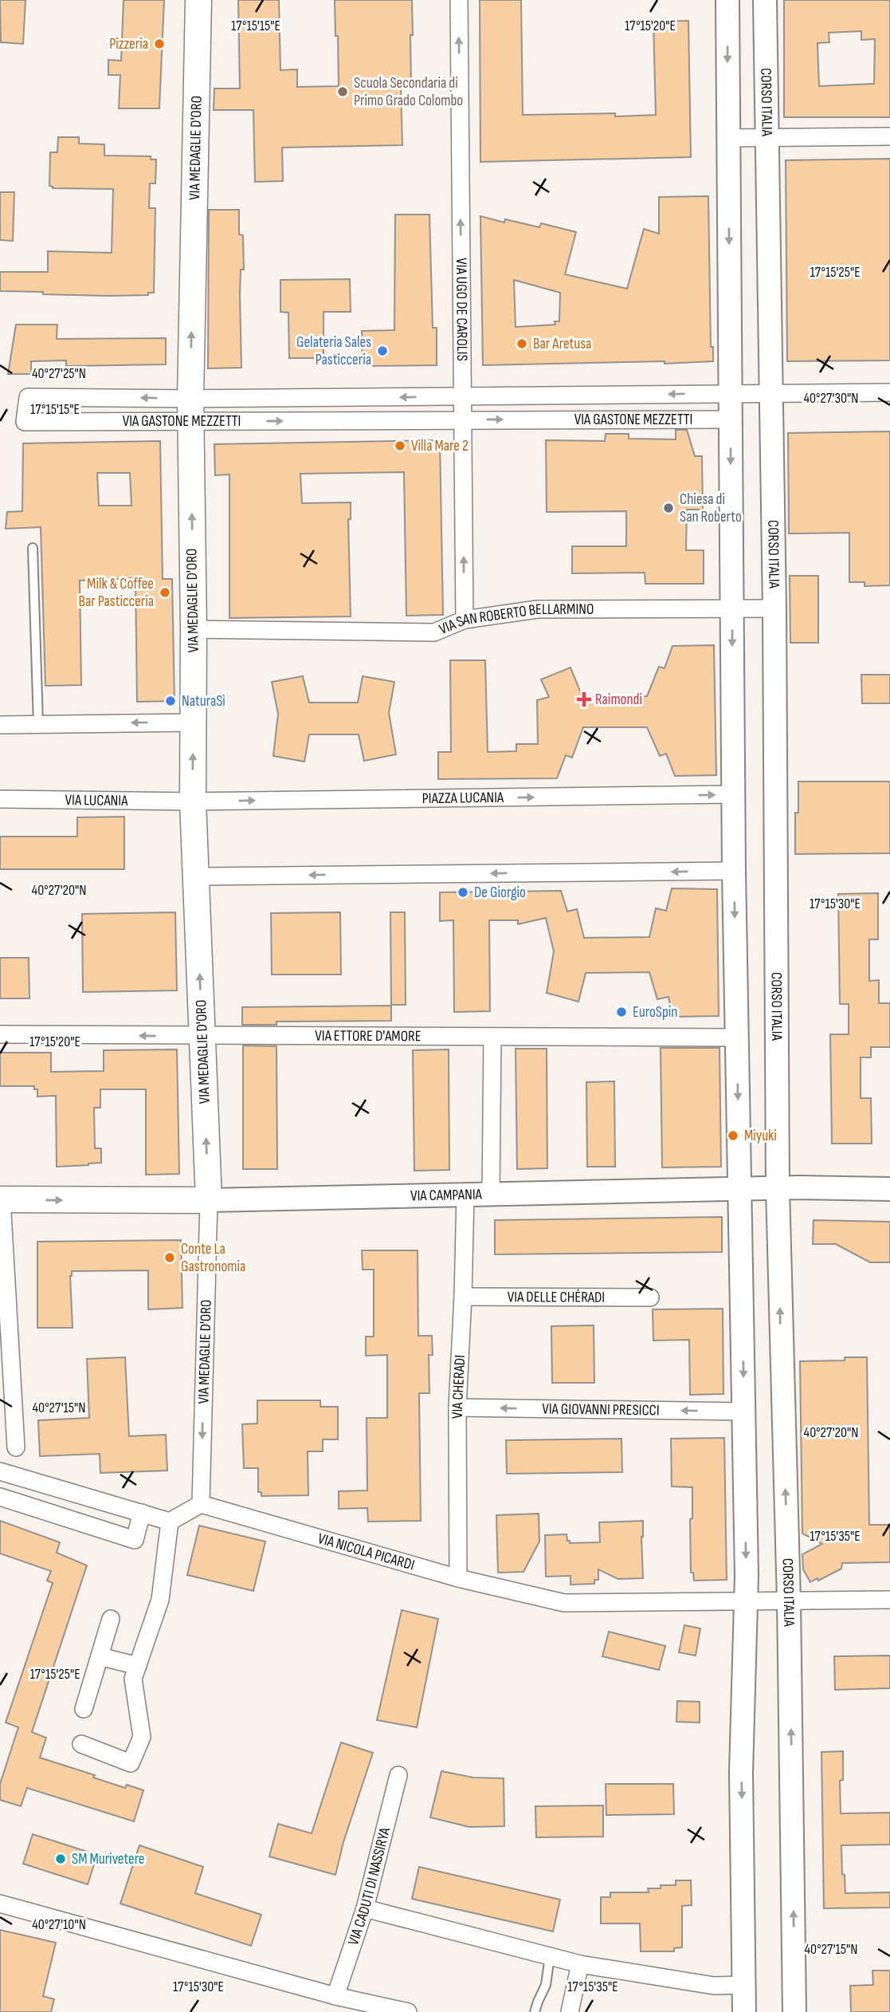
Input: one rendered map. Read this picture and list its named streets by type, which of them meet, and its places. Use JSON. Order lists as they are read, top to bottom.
{
  "streets": {
    "main road": ["VIA MEDAGLIE D'ORO", "VIA CAMPANIA"],
    "street": [
      "CORSO ITALIA",
      "VIA UGO DE CAROLIS",
      "VIA GASTONE MEZZETTI",
      "VIA SAN ROBERTO BELLARMINO",
      "PIAZZA LUCANIA",
      "VIA LUCANIA",
      "VIA ETTORE D'AMORE",
      "VIA DELLE CHÉRADI",
      "VIA CHERADI",
      "VIA GIOVANNI PRESICCI",
      "VIA NICOLA PICARDI",
      "VIA CADUTI DI NASSIRYA"
    ]
  },
  "crossings": [
    ["CORSO ITALIA", "VIA GASTONE MEZZETTI"],
    ["CORSO ITALIA", "VIA SAN ROBERTO BELLARMINO"],
    ["CORSO ITALIA", "VIA CAMPANIA"],
    ["CORSO ITALIA", "VIA NICOLA PICARDI"],
    ["VIA MEDAGLIE D'ORO", "VIA GASTONE MEZZETTI"],
    ["VIA MEDAGLIE D'ORO", "VIA SAN ROBERTO BELLARMINO"],
    ["VIA MEDAGLIE D'ORO", "PIAZZA LUCANIA"],
    ["VIA MEDAGLIE D'ORO", "VIA LUCANIA"],
    ["VIA MEDAGLIE D'ORO", "VIA ETTORE D'AMORE"],
    ["VIA MEDAGLIE D'ORO", "VIA CAMPANIA"],
    ["VIA MEDAGLIE D'ORO", "VIA NICOLA PICARDI"],
    ["VIA UGO DE CAROLIS", "VIA GASTONE MEZZETTI"],
    ["VIA UGO DE CAROLIS", "VIA SAN ROBERTO BELLARMINO"],
    ["PIAZZA LUCANIA", "VIA LUCANIA"],
    ["VIA CAMPANIA", "VIA CHERADI"],
    ["VIA DELLE CHÉRADI", "VIA CHERADI"],
    ["VIA CHERADI", "VIA GIOVANNI PRESICCI"],
    ["VIA CHERADI", "VIA NICOLA PICARDI"]
  ],
  "one_way": ["VIA UGO DE CAROLIS", "VIA GIOVANNI PRESICCI"],
  "places": {
    "other": [
      "Pizzeria",
      "Scuola Secondaria di Primo Grado Colombo",
      "Bar Aretusa",
      "Gelateria Sales Pasticceria",
      "Villa Mare 2",
      "Chiesa di San Roberto",
      "Milk & Coffee Bar Pasticceria",
      "NaturaSì",
      "De Giorgio",
      "EuroSpin",
      "Miyuki",
      "Conte La Gastronomia",
      "SM Murivetere"
    ],
    "health": ["Raimondi"]
  },
  "coordinates": [
    "17°15'15\"E",
    "17°15'20\"E",
    "17°15'25\"E",
    "40°27'25\"N",
    "40°27'30\"N",
    "40°27'20\"N",
    "17°15'30\"E",
    "40°27'15\"N",
    "17°15'35\"E",
    "40°27'10\"N"
  ]
}
